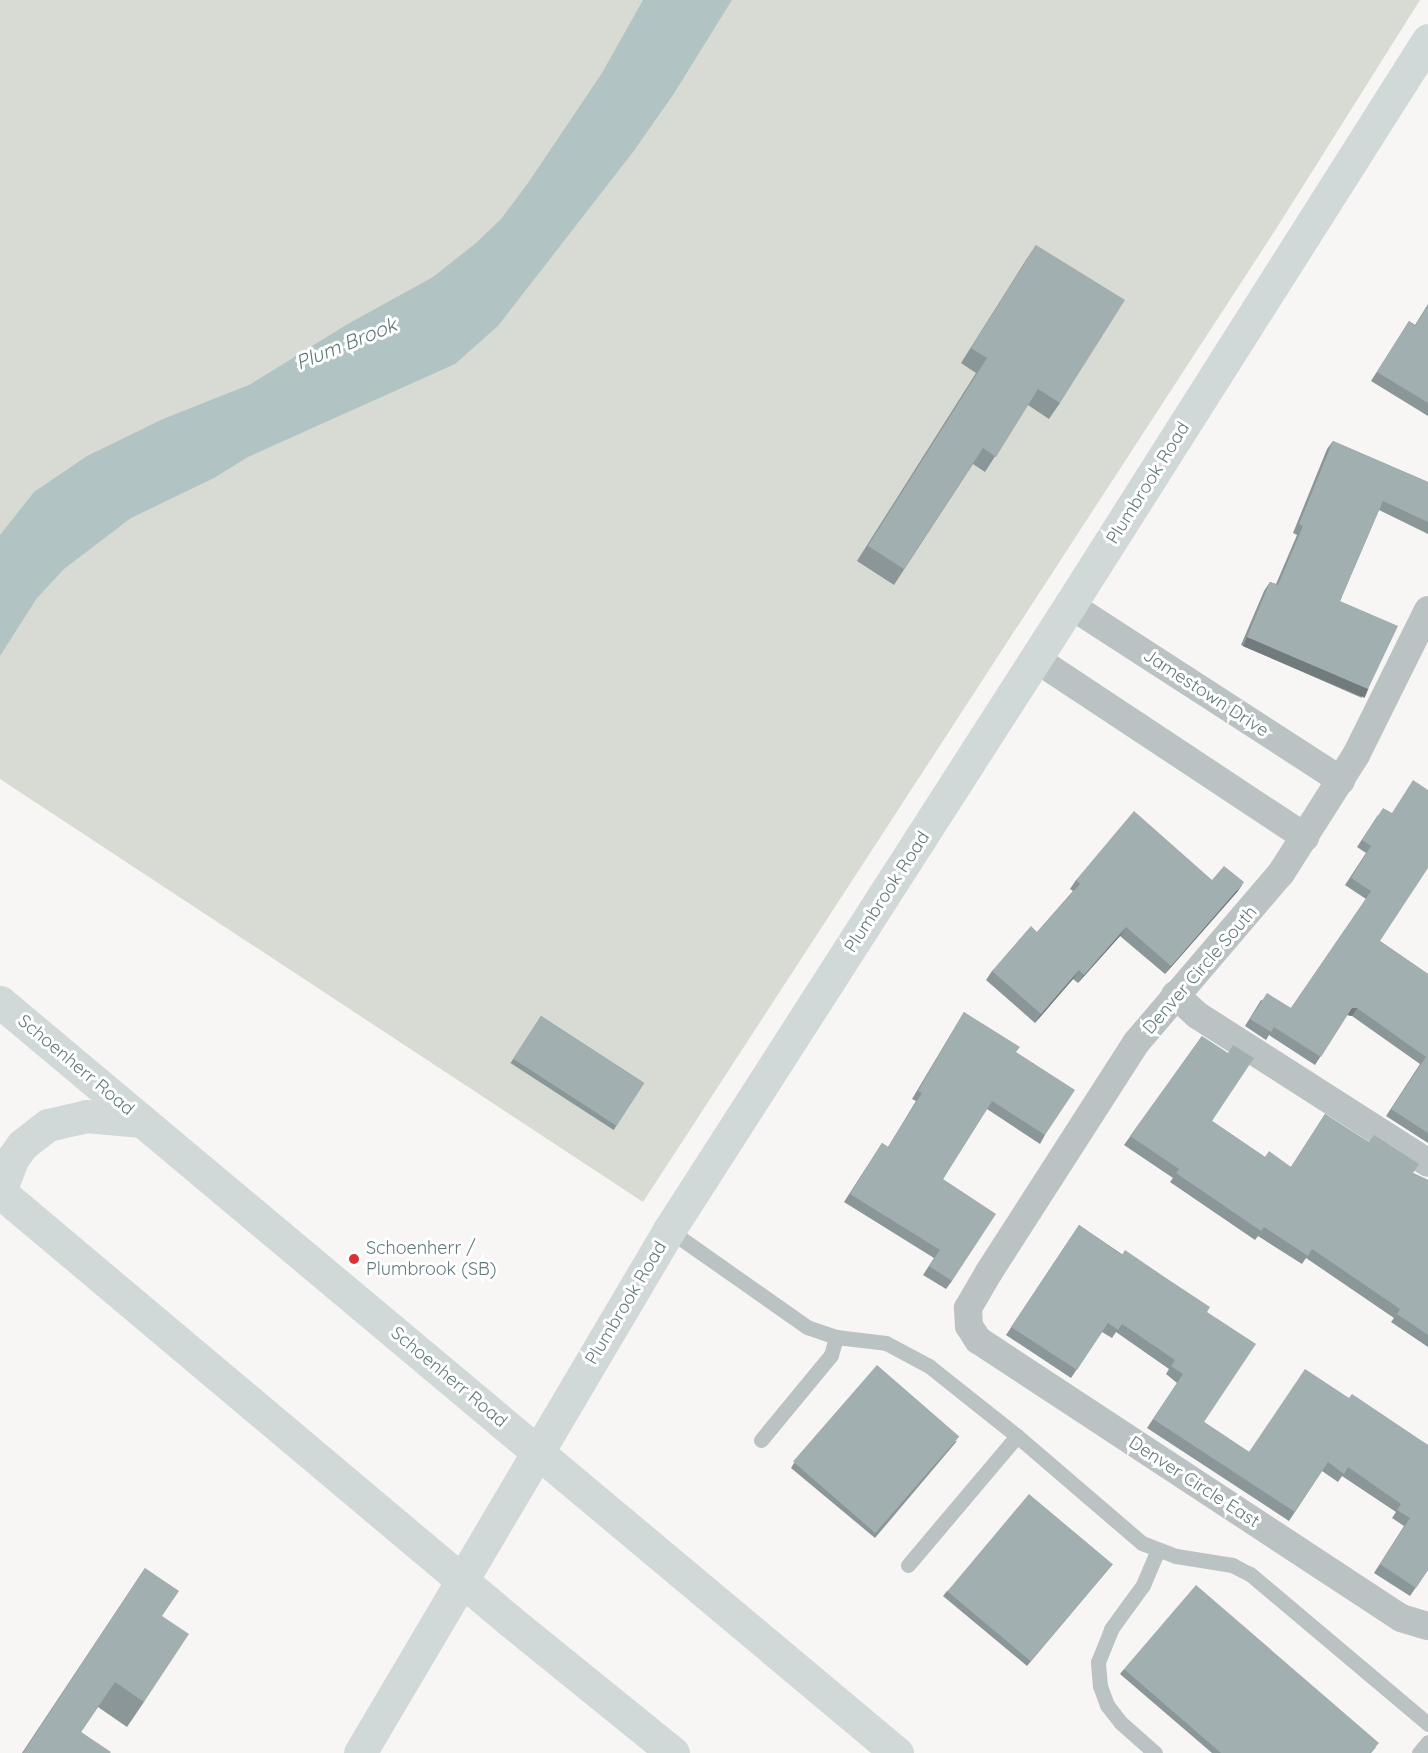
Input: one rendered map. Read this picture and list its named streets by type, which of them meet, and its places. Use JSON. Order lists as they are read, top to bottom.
{
  "streets": {
    "main road": ["Plumbrook Road", "Schoenherr Road"],
    "street": ["Jamestown Drive", "Denver Circle South", "Denver Circle East"]
  },
  "crossings": [
    ["Plumbrook Road", "Jamestown Drive"],
    ["Plumbrook Road", "Schoenherr Road"],
    ["Jamestown Drive", "Denver Circle South"],
    ["Denver Circle South", "Denver Circle East"]
  ],
  "water": ["Plum Brook"],
  "places": ["Schoenherr / Plumbrook (SB)"]
}
